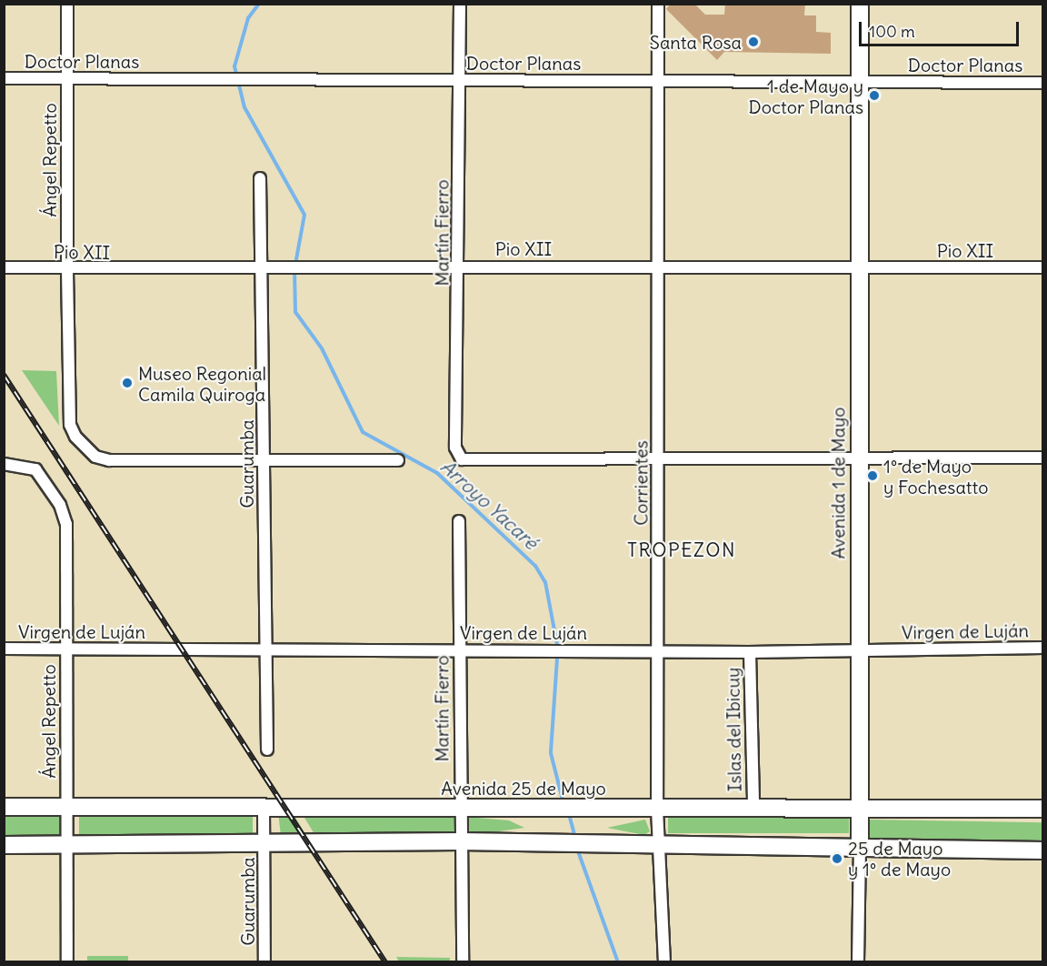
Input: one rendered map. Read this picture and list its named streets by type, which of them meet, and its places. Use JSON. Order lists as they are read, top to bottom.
{
  "streets": {
    "main road": ["Avenida 1 de Mayo", "Avenida 25 de Mayo"],
    "street": [
      "Doctor Planas",
      "Ángel Repetto",
      "Martín Fierro",
      "Pio XII",
      "Guarumba",
      "Corrientes",
      "Virgen de Luján",
      "Islas del Ibicuy"
    ]
  },
  "crossings": [
    ["Doctor Planas", "Ángel Repetto"],
    ["Doctor Planas", "Martín Fierro"],
    ["Doctor Planas", "Corrientes"],
    ["Doctor Planas", "Avenida 1 de Mayo"],
    ["Ángel Repetto", "Pio XII"],
    ["Ángel Repetto", "Guarumba"],
    ["Ángel Repetto", "Virgen de Luján"],
    ["Ángel Repetto", "Avenida 25 de Mayo"],
    ["Martín Fierro", "Pio XII"],
    ["Martín Fierro", "Corrientes"],
    ["Martín Fierro", "Virgen de Luján"],
    ["Martín Fierro", "Avenida 25 de Mayo"],
    ["Pio XII", "Guarumba"],
    ["Pio XII", "Corrientes"],
    ["Pio XII", "Avenida 1 de Mayo"],
    ["Guarumba", "Virgen de Luján"],
    ["Guarumba", "Avenida 25 de Mayo"],
    ["Corrientes", "Virgen de Luján"],
    ["Corrientes", "Avenida 25 de Mayo"],
    ["Avenida 1 de Mayo", "Virgen de Luján"],
    ["Avenida 1 de Mayo", "Avenida 25 de Mayo"],
    ["Virgen de Luján", "Islas del Ibicuy"],
    ["Islas del Ibicuy", "Avenida 25 de Mayo"]
  ],
  "districts": ["TROPEZON"],
  "water": ["Arroyo Yacaré"],
  "places": [
    "Santa Rosa",
    "1 de Mayo y Doctor Planas",
    "Museo Regonial Camila Quiroga",
    "1º de Mayo y Fochesatto",
    "25 de Mayo y 1º de Mayo"
  ],
  "scale_bar": "100 m"
}
